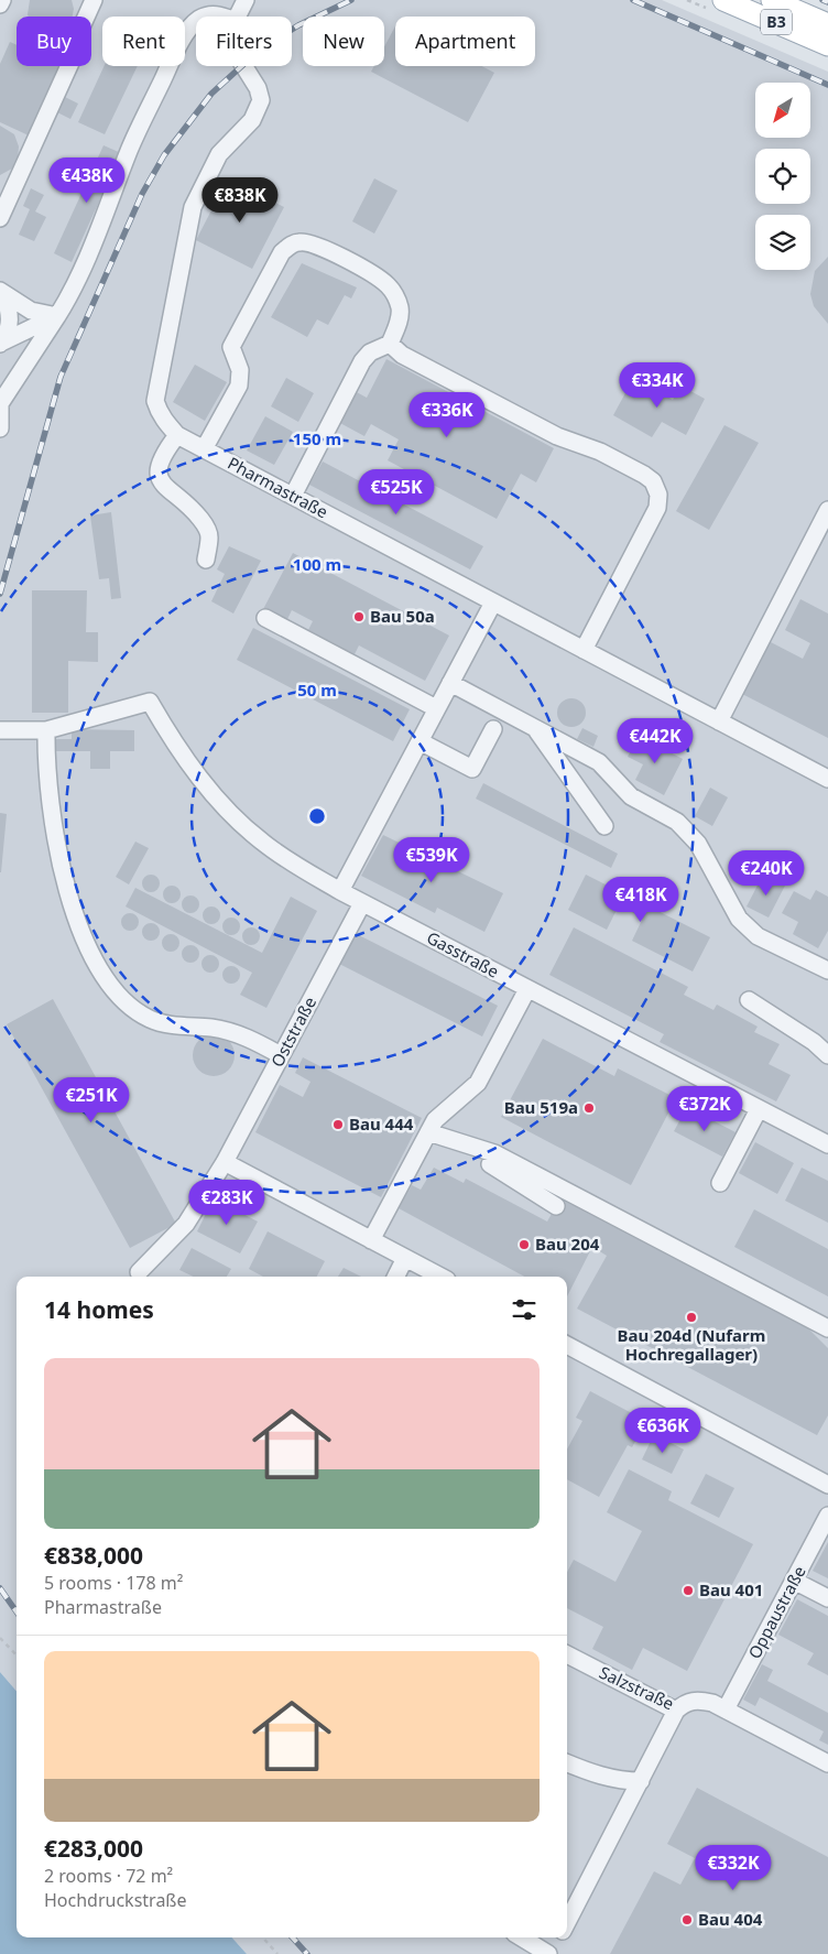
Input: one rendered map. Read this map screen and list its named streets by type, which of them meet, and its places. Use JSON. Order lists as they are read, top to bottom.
{
  "streets": {
    "main road": ["B3"],
    "street": [
      "Pharmastraße",
      "Gasstraße",
      "Oststraße",
      "Oppaustraße",
      "Salzstraße"
    ]
  },
  "crossings": [
    ["Gasstraße", "Oststraße"],
    ["Oppaustraße", "Salzstraße"]
  ],
  "places": [
    "Bau 50a",
    "Bau 519a",
    "Bau 444",
    "Bau 204",
    "Bau 204d (Nufarm Hochregallager)",
    "Bau 401",
    "Bau 404"
  ],
  "north": "bottom left",
  "page": {
    "chip": [
      "Buy",
      "Rent",
      "Filters",
      "New",
      "Apartment"
    ],
    "price": [
      "€438K",
      "€838K",
      "€334K",
      "€336K",
      "€525K",
      "€442K",
      "€539K",
      "€240K",
      "€418K",
      "€251K",
      "€372K",
      "€283K",
      "€636K",
      "€332K"
    ],
    "heading": "14 homes",
    "list": [
      {
        "name": "€838,000",
        "note": "5 rooms · 178 m² · Pharmastraße"
      },
      {
        "name": "€283,000",
        "note": "2 rooms · 72 m² · Hochdruckstraße"
      }
    ]
  },
  "rings": ["150 m", "100 m", "50 m"]
}
